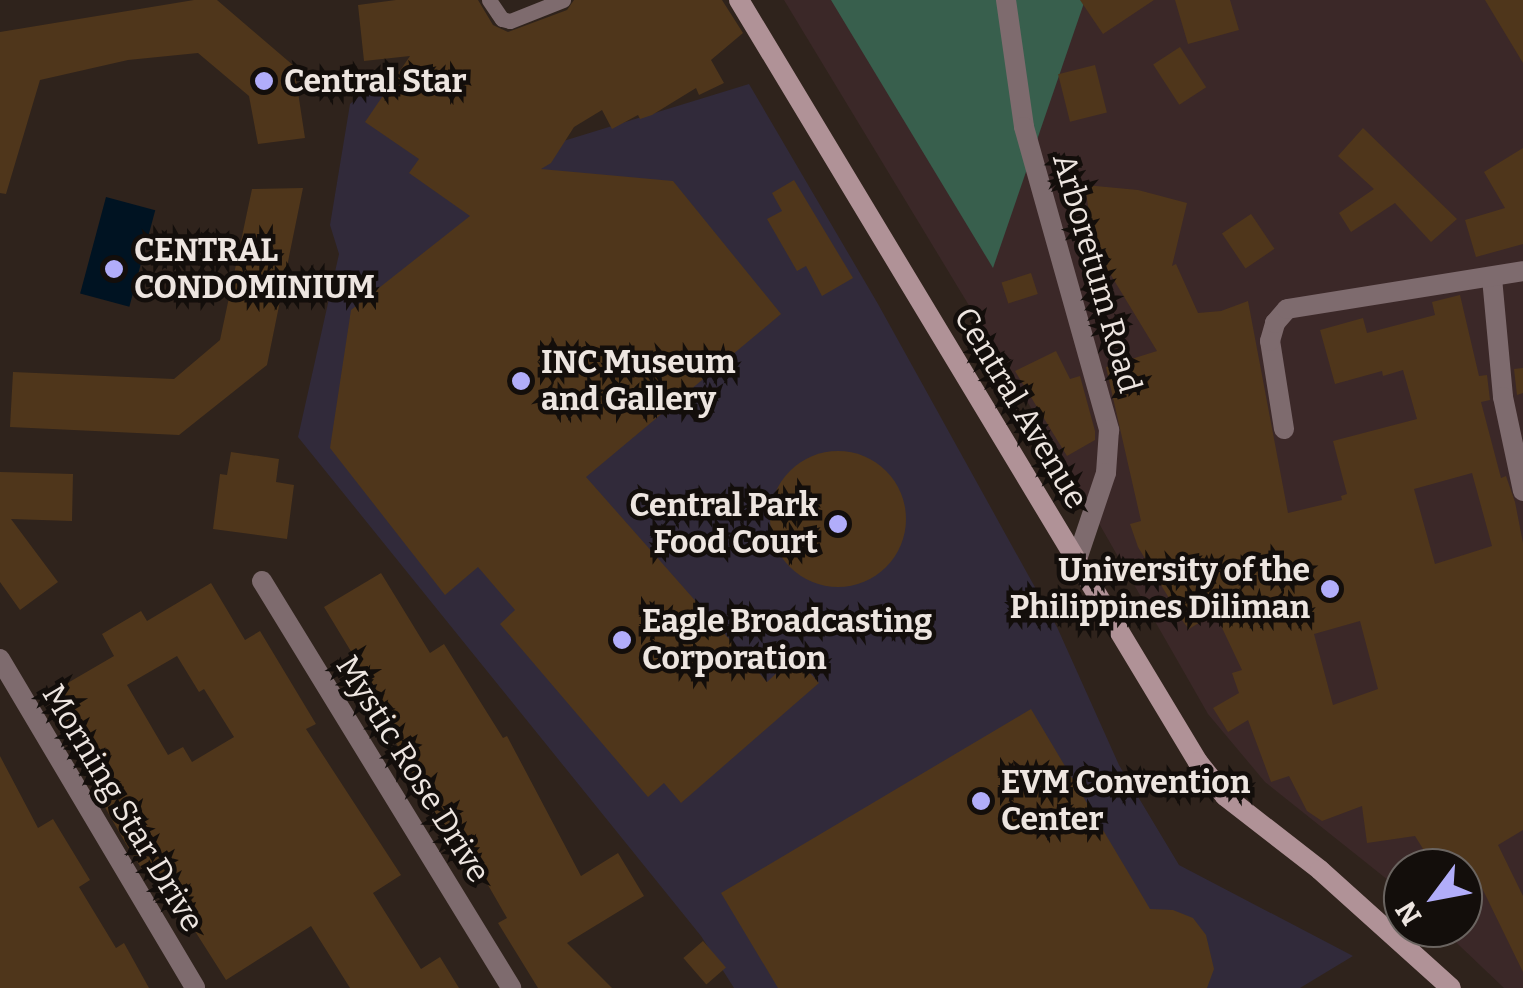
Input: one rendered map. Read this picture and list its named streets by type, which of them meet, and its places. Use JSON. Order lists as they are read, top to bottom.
{
  "streets": {
    "main road": ["Central Avenue"],
    "street": ["Arboretum Road", "Mystic Rose Drive", "Morning Star Drive"]
  },
  "crossings": [
    ["Arboretum Road", "Central Avenue"]
  ],
  "places": [
    "Central Star",
    "CENTRAL CONDOMINIUM",
    "INC Museum and Gallery",
    "Central Park Food Court",
    "University of the Philippines Diliman",
    "Eagle Broadcasting Corporation",
    "EVM Convention Center"
  ],
  "north": "bottom left"
}
